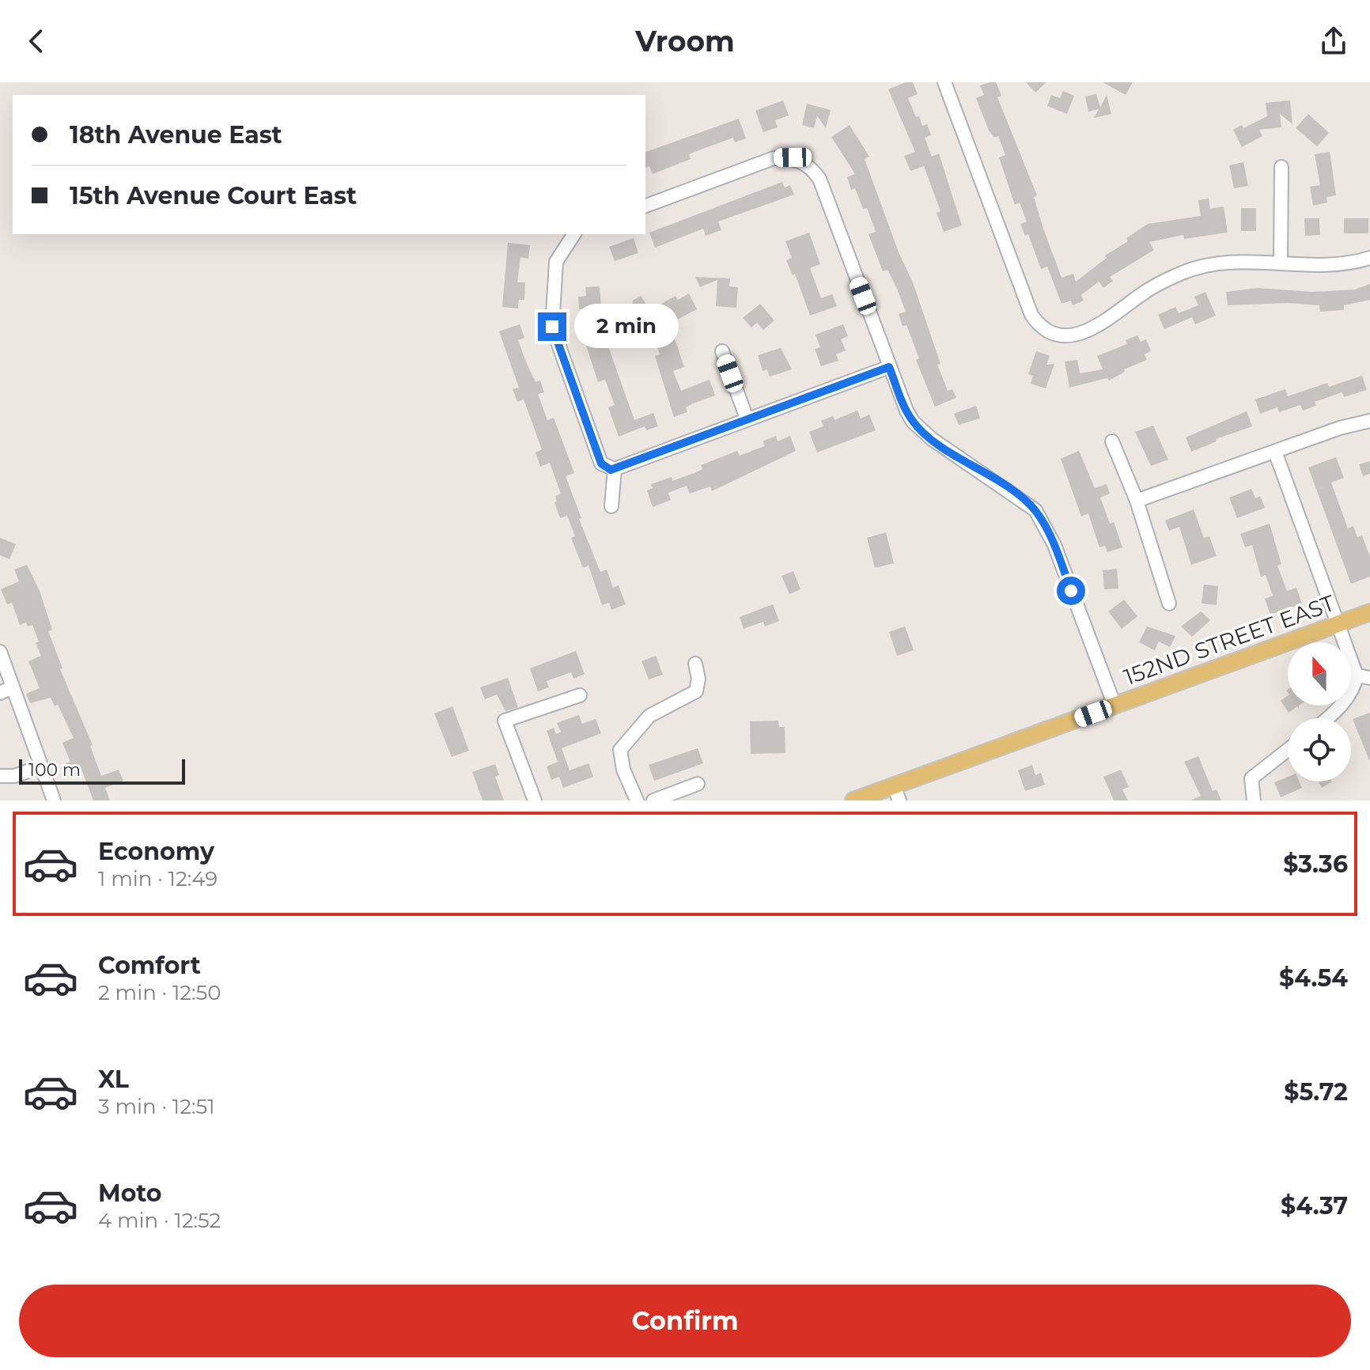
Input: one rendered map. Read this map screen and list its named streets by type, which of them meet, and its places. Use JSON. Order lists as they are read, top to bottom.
{
  "streets": {
    "main road": ["152ND STREET EAST"]
  },
  "scale_bar": "100 m",
  "north": "top",
  "page": {
    "header": "Vroom",
    "banner": ["18th Avenue East", "15th Avenue Court East"],
    "bubble": "2 min",
    "scale": "100 m",
    "list": [
      {
        "name": "Economy",
        "note": "1 min · 12:49",
        "value": "$3.36"
      },
      {
        "name": "Comfort",
        "note": "2 min · 12:50",
        "value": "$4.54"
      },
      {
        "name": "XL",
        "note": "3 min · 12:51",
        "value": "$5.72"
      },
      {
        "name": "Moto",
        "note": "4 min · 12:52",
        "value": "$4.37"
      }
    ],
    "buttons": "Confirm"
  }
}
